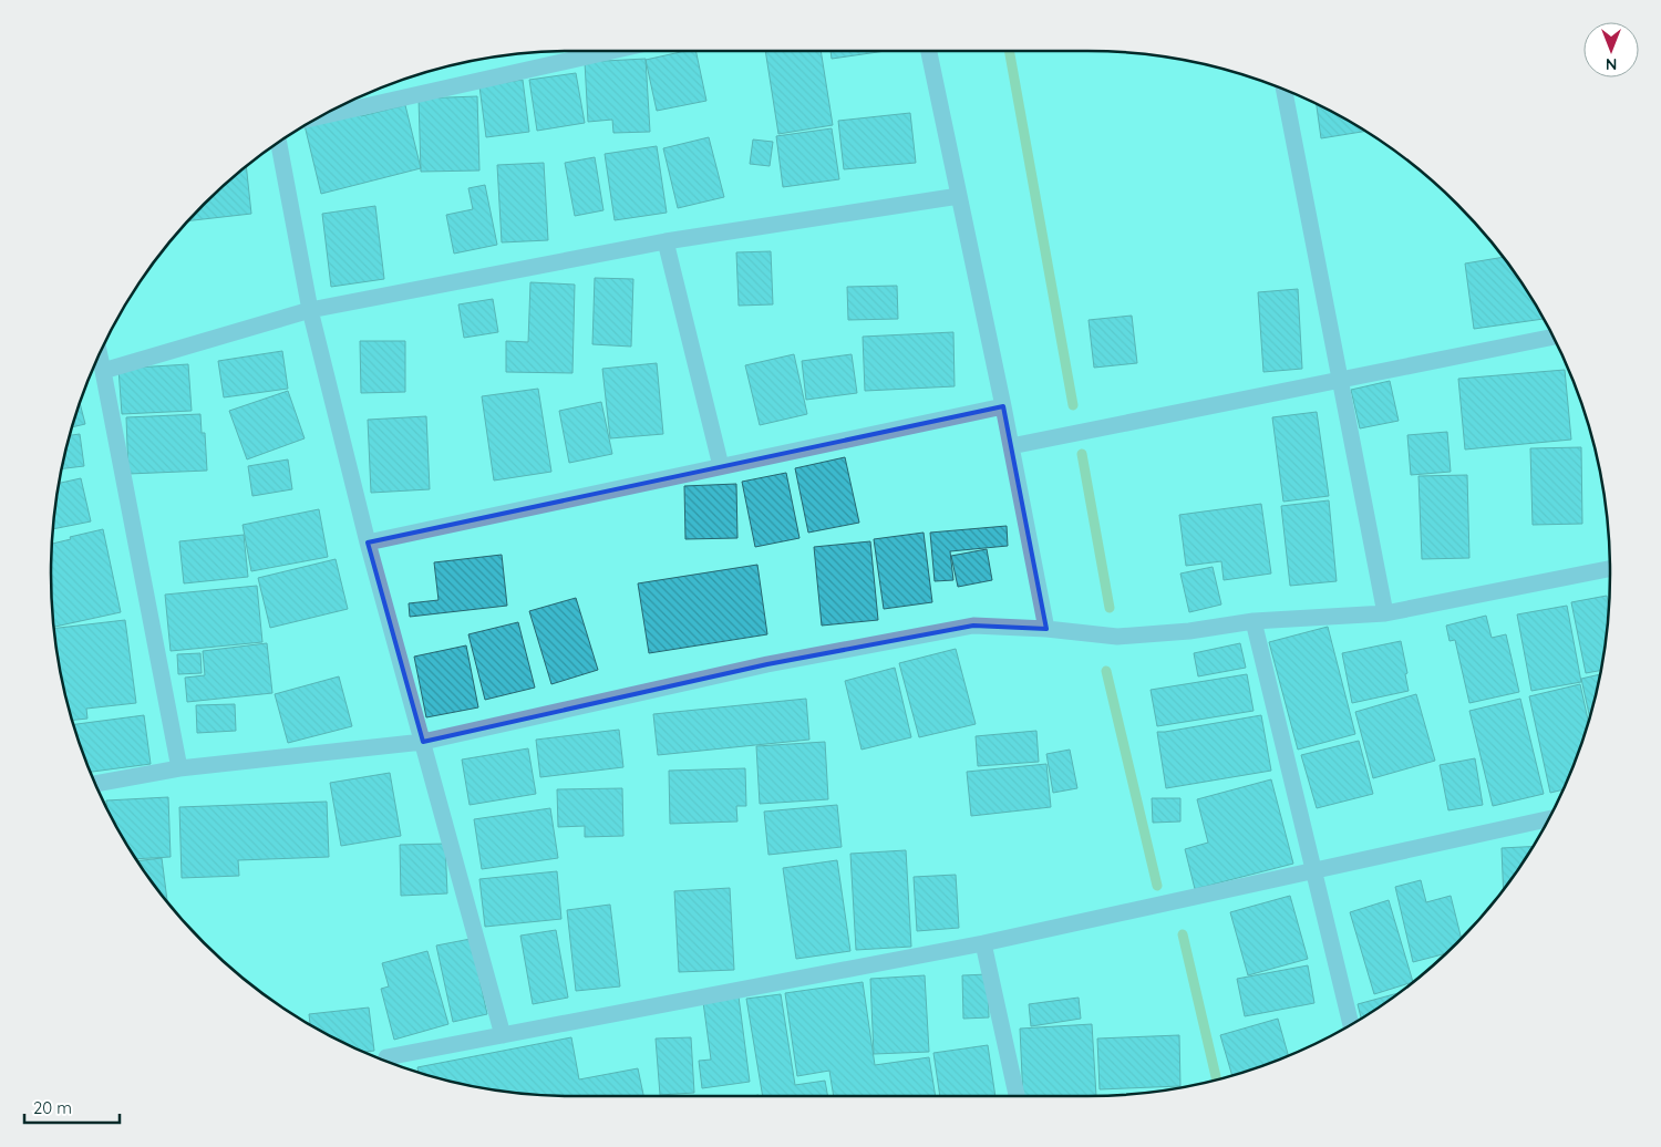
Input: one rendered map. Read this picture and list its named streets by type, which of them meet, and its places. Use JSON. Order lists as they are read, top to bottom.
{
  "scale_bar": "20 m",
  "north": "bottom"
}
